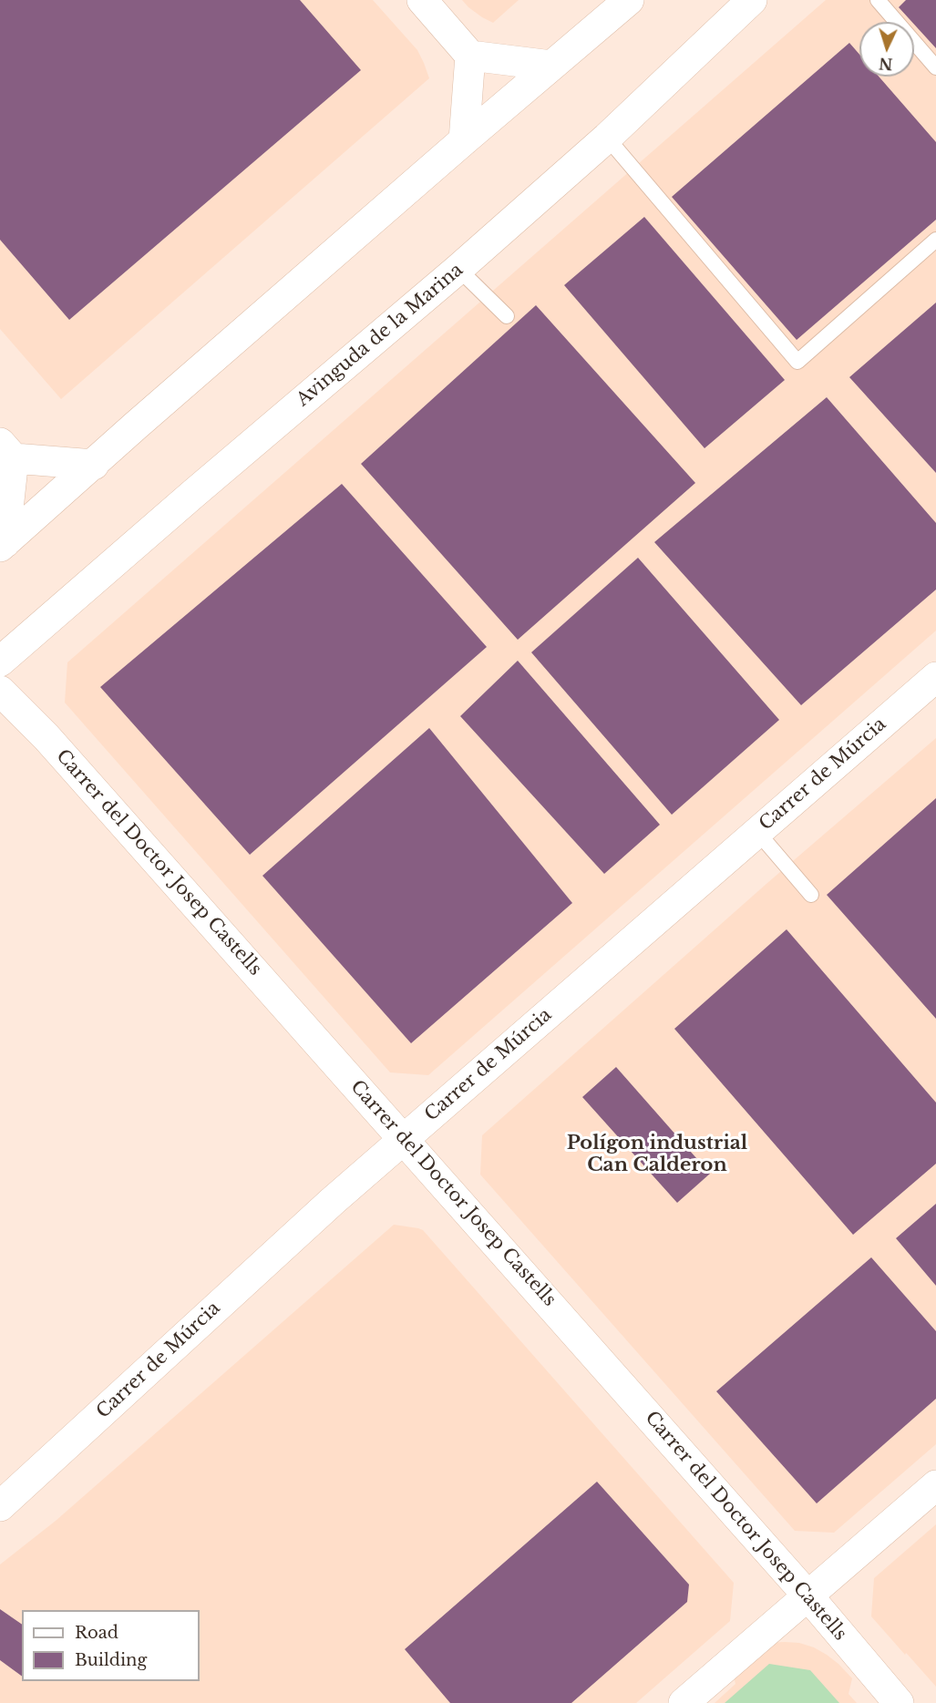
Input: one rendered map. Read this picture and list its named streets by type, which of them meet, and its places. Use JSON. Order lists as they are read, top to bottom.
{
  "streets": {
    "street": ["Avinguda de la Marina", "Carrer de Múrcia", "Carrer del Doctor Josep Castells"]
  },
  "crossings": [
    ["Carrer de Múrcia", "Carrer del Doctor Josep Castells"]
  ],
  "districts": ["Polígon industrial Can Calderon"],
  "legend": ["Road", "Building"],
  "north": "bottom"
}
